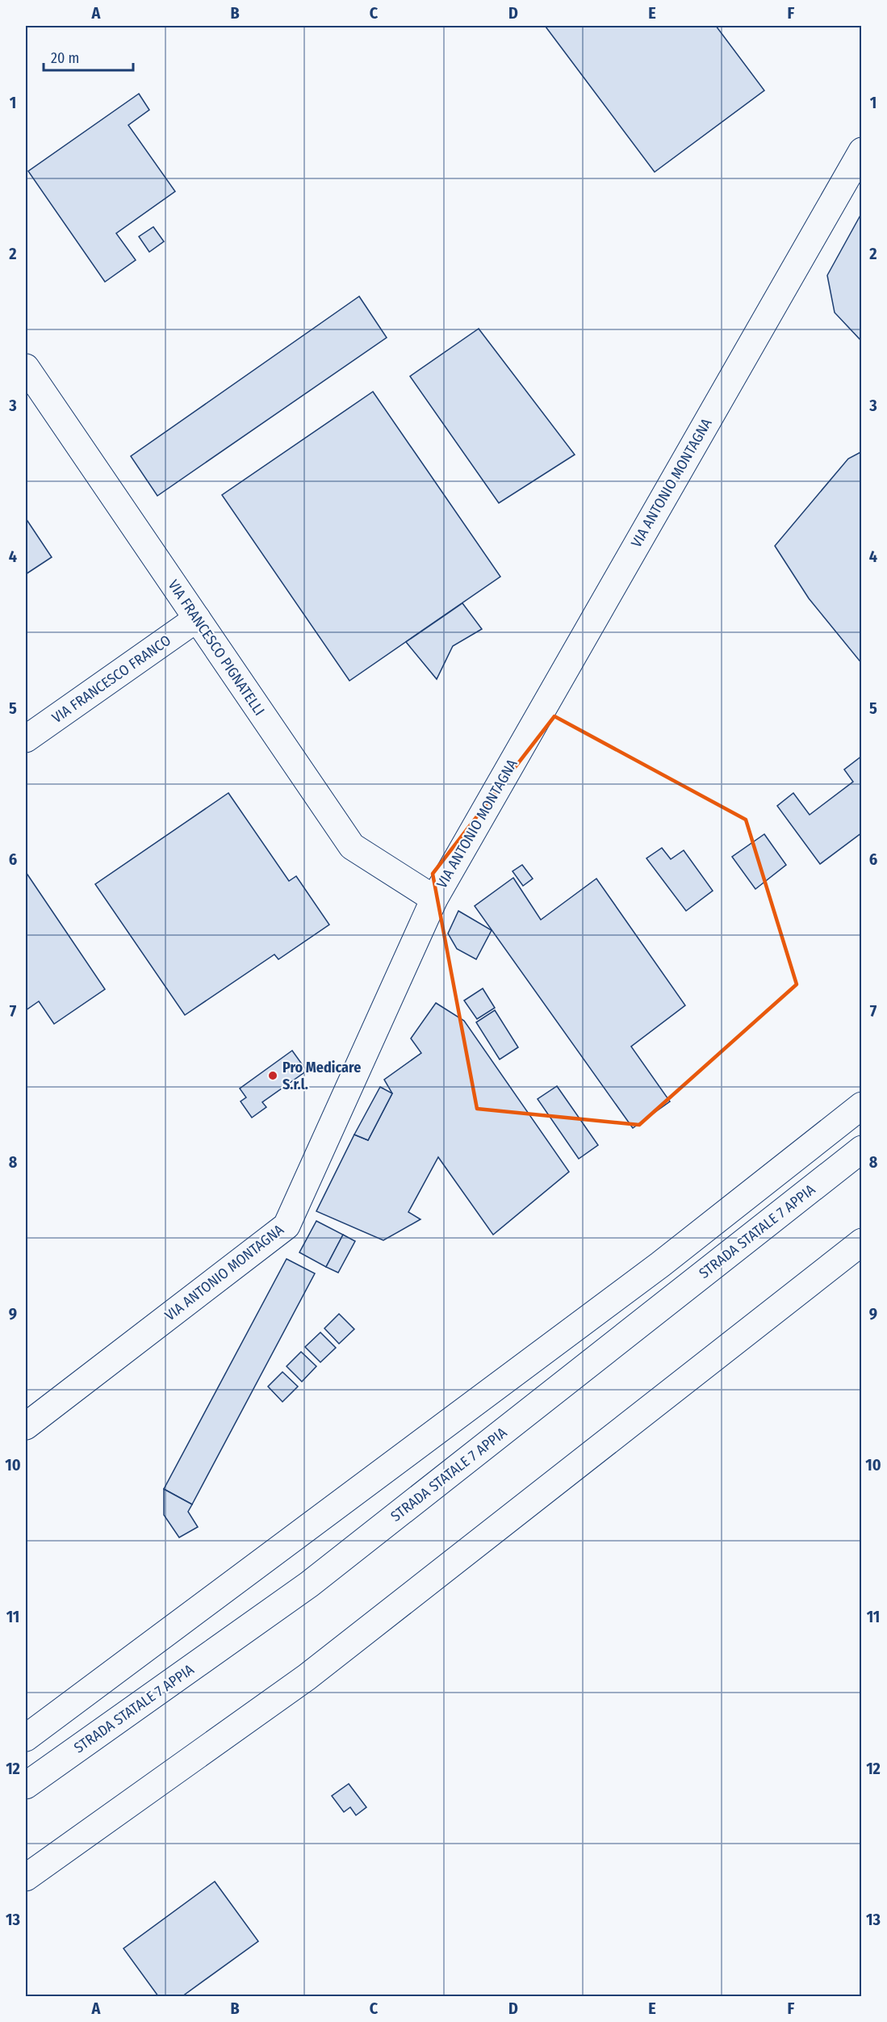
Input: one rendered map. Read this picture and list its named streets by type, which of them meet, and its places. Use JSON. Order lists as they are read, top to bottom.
{
  "streets": {
    "main road": [
      "VIA ANTONIO MONTAGNA",
      "VIA FRANCESCO PIGNATELLI",
      "VIA FRANCESCO FRANCO",
      "STRADA STATALE 7 APPIA"
    ]
  },
  "crossings": [
    ["VIA ANTONIO MONTAGNA", "VIA FRANCESCO PIGNATELLI"],
    ["VIA FRANCESCO PIGNATELLI", "VIA FRANCESCO FRANCO"]
  ],
  "places": ["Pro Medicare S.r.l."],
  "scale_bar": "20 m",
  "grid": {
    "columns": [
      "A",
      "B",
      "C",
      "D",
      "E",
      "F"
    ],
    "rows": [
      "1",
      "2",
      "3",
      "4",
      "5",
      "6",
      "7",
      "8",
      "9",
      "10",
      "11",
      "12",
      "13"
    ]
  }
}
